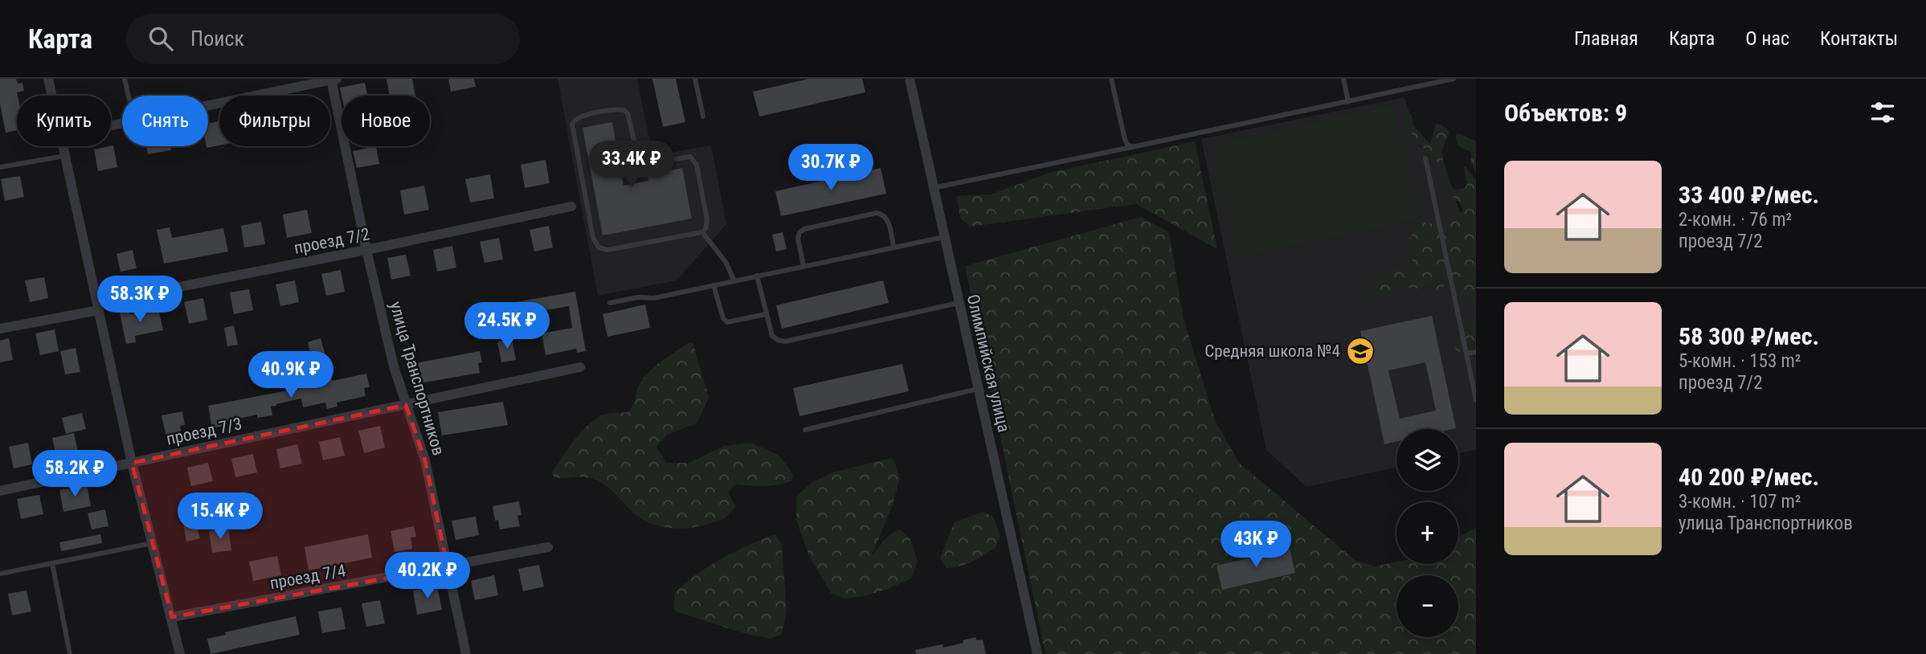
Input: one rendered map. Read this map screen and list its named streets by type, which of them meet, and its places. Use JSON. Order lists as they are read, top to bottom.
{
  "streets": {
    "street": [
      "проезд 7/2",
      "Олимпийская улица",
      "улица Транспортников",
      "проезд 7/3",
      "проезд 7/4"
    ]
  },
  "crossings": [
    ["проезд 7/2", "улица Транспортников"],
    ["улица Транспортников", "проезд 7/3"],
    ["улица Транспортников", "проезд 7/4"]
  ],
  "places": {
    "school or university": ["Средняя школа №4"]
  },
  "page": {
    "header": "Карта",
    "search": "Поиск",
    "nav": [
      "Главная",
      "Карта",
      "О нас",
      "Контакты"
    ],
    "heading": "Объектов: 9",
    "chip": [
      "Купить",
      "Снять",
      "Фильтры",
      "Новое"
    ],
    "price": [
      "33.4K ₽",
      "30.7K ₽",
      "58.3K ₽",
      "24.5K ₽",
      "40.9K ₽",
      "58.2K ₽",
      "15.4K ₽",
      "43K ₽",
      "40.2K ₽"
    ],
    "list": [
      {
        "name": "33 400 ₽/мес.",
        "note": "2-комн. · 76 m² · проезд 7/2"
      },
      {
        "name": "58 300 ₽/мес.",
        "note": "5-комн. · 153 m² · проезд 7/2"
      },
      {
        "name": "40 200 ₽/мес.",
        "note": "3-комн. · 107 m² · улица Транспортников"
      }
    ],
    "map_buttons": ["+", "−"]
  }
}
